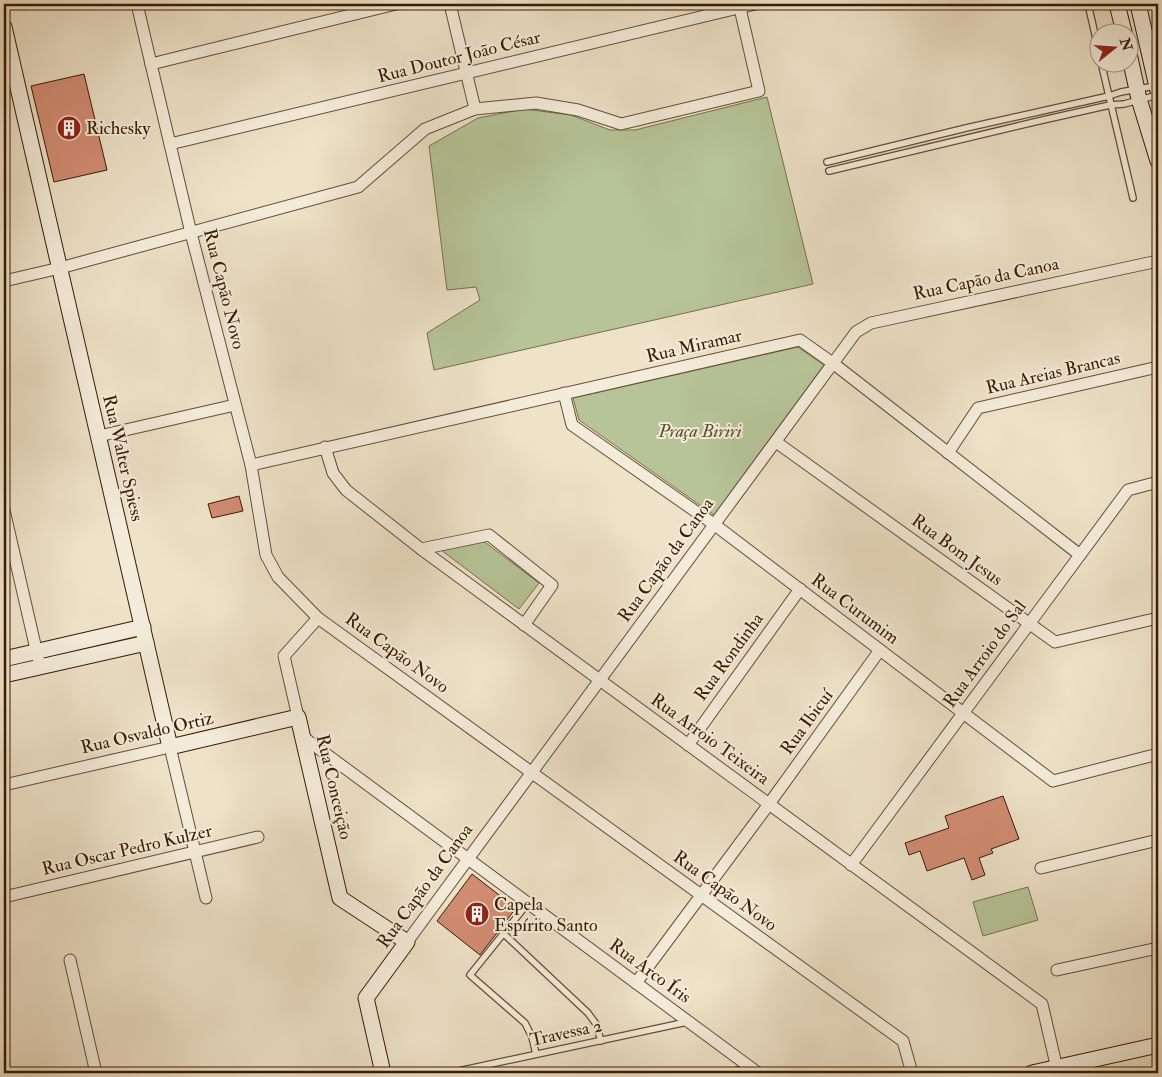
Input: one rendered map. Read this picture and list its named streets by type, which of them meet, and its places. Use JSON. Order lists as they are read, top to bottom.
{
  "streets": {
    "street": [
      "Rua Doutor João César",
      "Rua Capão da Canoa",
      "Rua Capão Novo",
      "Rua Miramar",
      "Rua Areias Brancas",
      "Rua Walter Spiess",
      "Rua Bom Jesus",
      "Rua Curumim",
      "Rua Arroio do Sal",
      "Rua Rondinha",
      "Rua Ibicuí",
      "Rua Osvaldo Ortiz",
      "Rua Arroio Teixeira",
      "Rua Conceição",
      "Rua Oscar Pedro Kulzer",
      "Rua Arco Íris"
    ],
    "lane": ["Travessa 2"]
  },
  "crossings": [
    ["Rua Doutor João César", "Rua Capão Novo"],
    ["Rua Capão da Canoa", "Rua Capão Novo"],
    ["Rua Capão da Canoa", "Rua Miramar"],
    ["Rua Capão da Canoa", "Rua Bom Jesus"],
    ["Rua Capão da Canoa", "Rua Curumim"],
    ["Rua Capão da Canoa", "Rua Arroio Teixeira"],
    ["Rua Capão da Canoa", "Rua Conceição"],
    ["Rua Capão da Canoa", "Rua Arco Íris"],
    ["Rua Capão Novo", "Rua Miramar"],
    ["Rua Capão Novo", "Rua Ibicuí"],
    ["Rua Capão Novo", "Rua Conceição"],
    ["Rua Miramar", "Rua Areias Brancas"],
    ["Rua Miramar", "Rua Curumim"],
    ["Rua Miramar", "Rua Arroio do Sal"],
    ["Rua Miramar", "Rua Arroio Teixeira"],
    ["Rua Walter Spiess", "Rua Osvaldo Ortiz"],
    ["Rua Walter Spiess", "Rua Oscar Pedro Kulzer"],
    ["Rua Bom Jesus", "Rua Arroio do Sal"],
    ["Rua Curumim", "Rua Arroio do Sal"],
    ["Rua Curumim", "Rua Rondinha"],
    ["Rua Curumim", "Rua Ibicuí"],
    ["Rua Arroio do Sal", "Rua Arroio Teixeira"],
    ["Rua Rondinha", "Rua Arroio Teixeira"],
    ["Rua Ibicuí", "Rua Arroio Teixeira"],
    ["Rua Ibicuí", "Rua Arco Íris"],
    ["Rua Osvaldo Ortiz", "Rua Conceição"],
    ["Rua Conceição", "Rua Arco Íris"],
    ["Rua Arco Íris", "Travessa 2"]
  ],
  "parks": ["Praça Biriri"],
  "places": {
    "building": ["Richesky", "Capela Espírito Santo"]
  },
  "north": "right"
}
